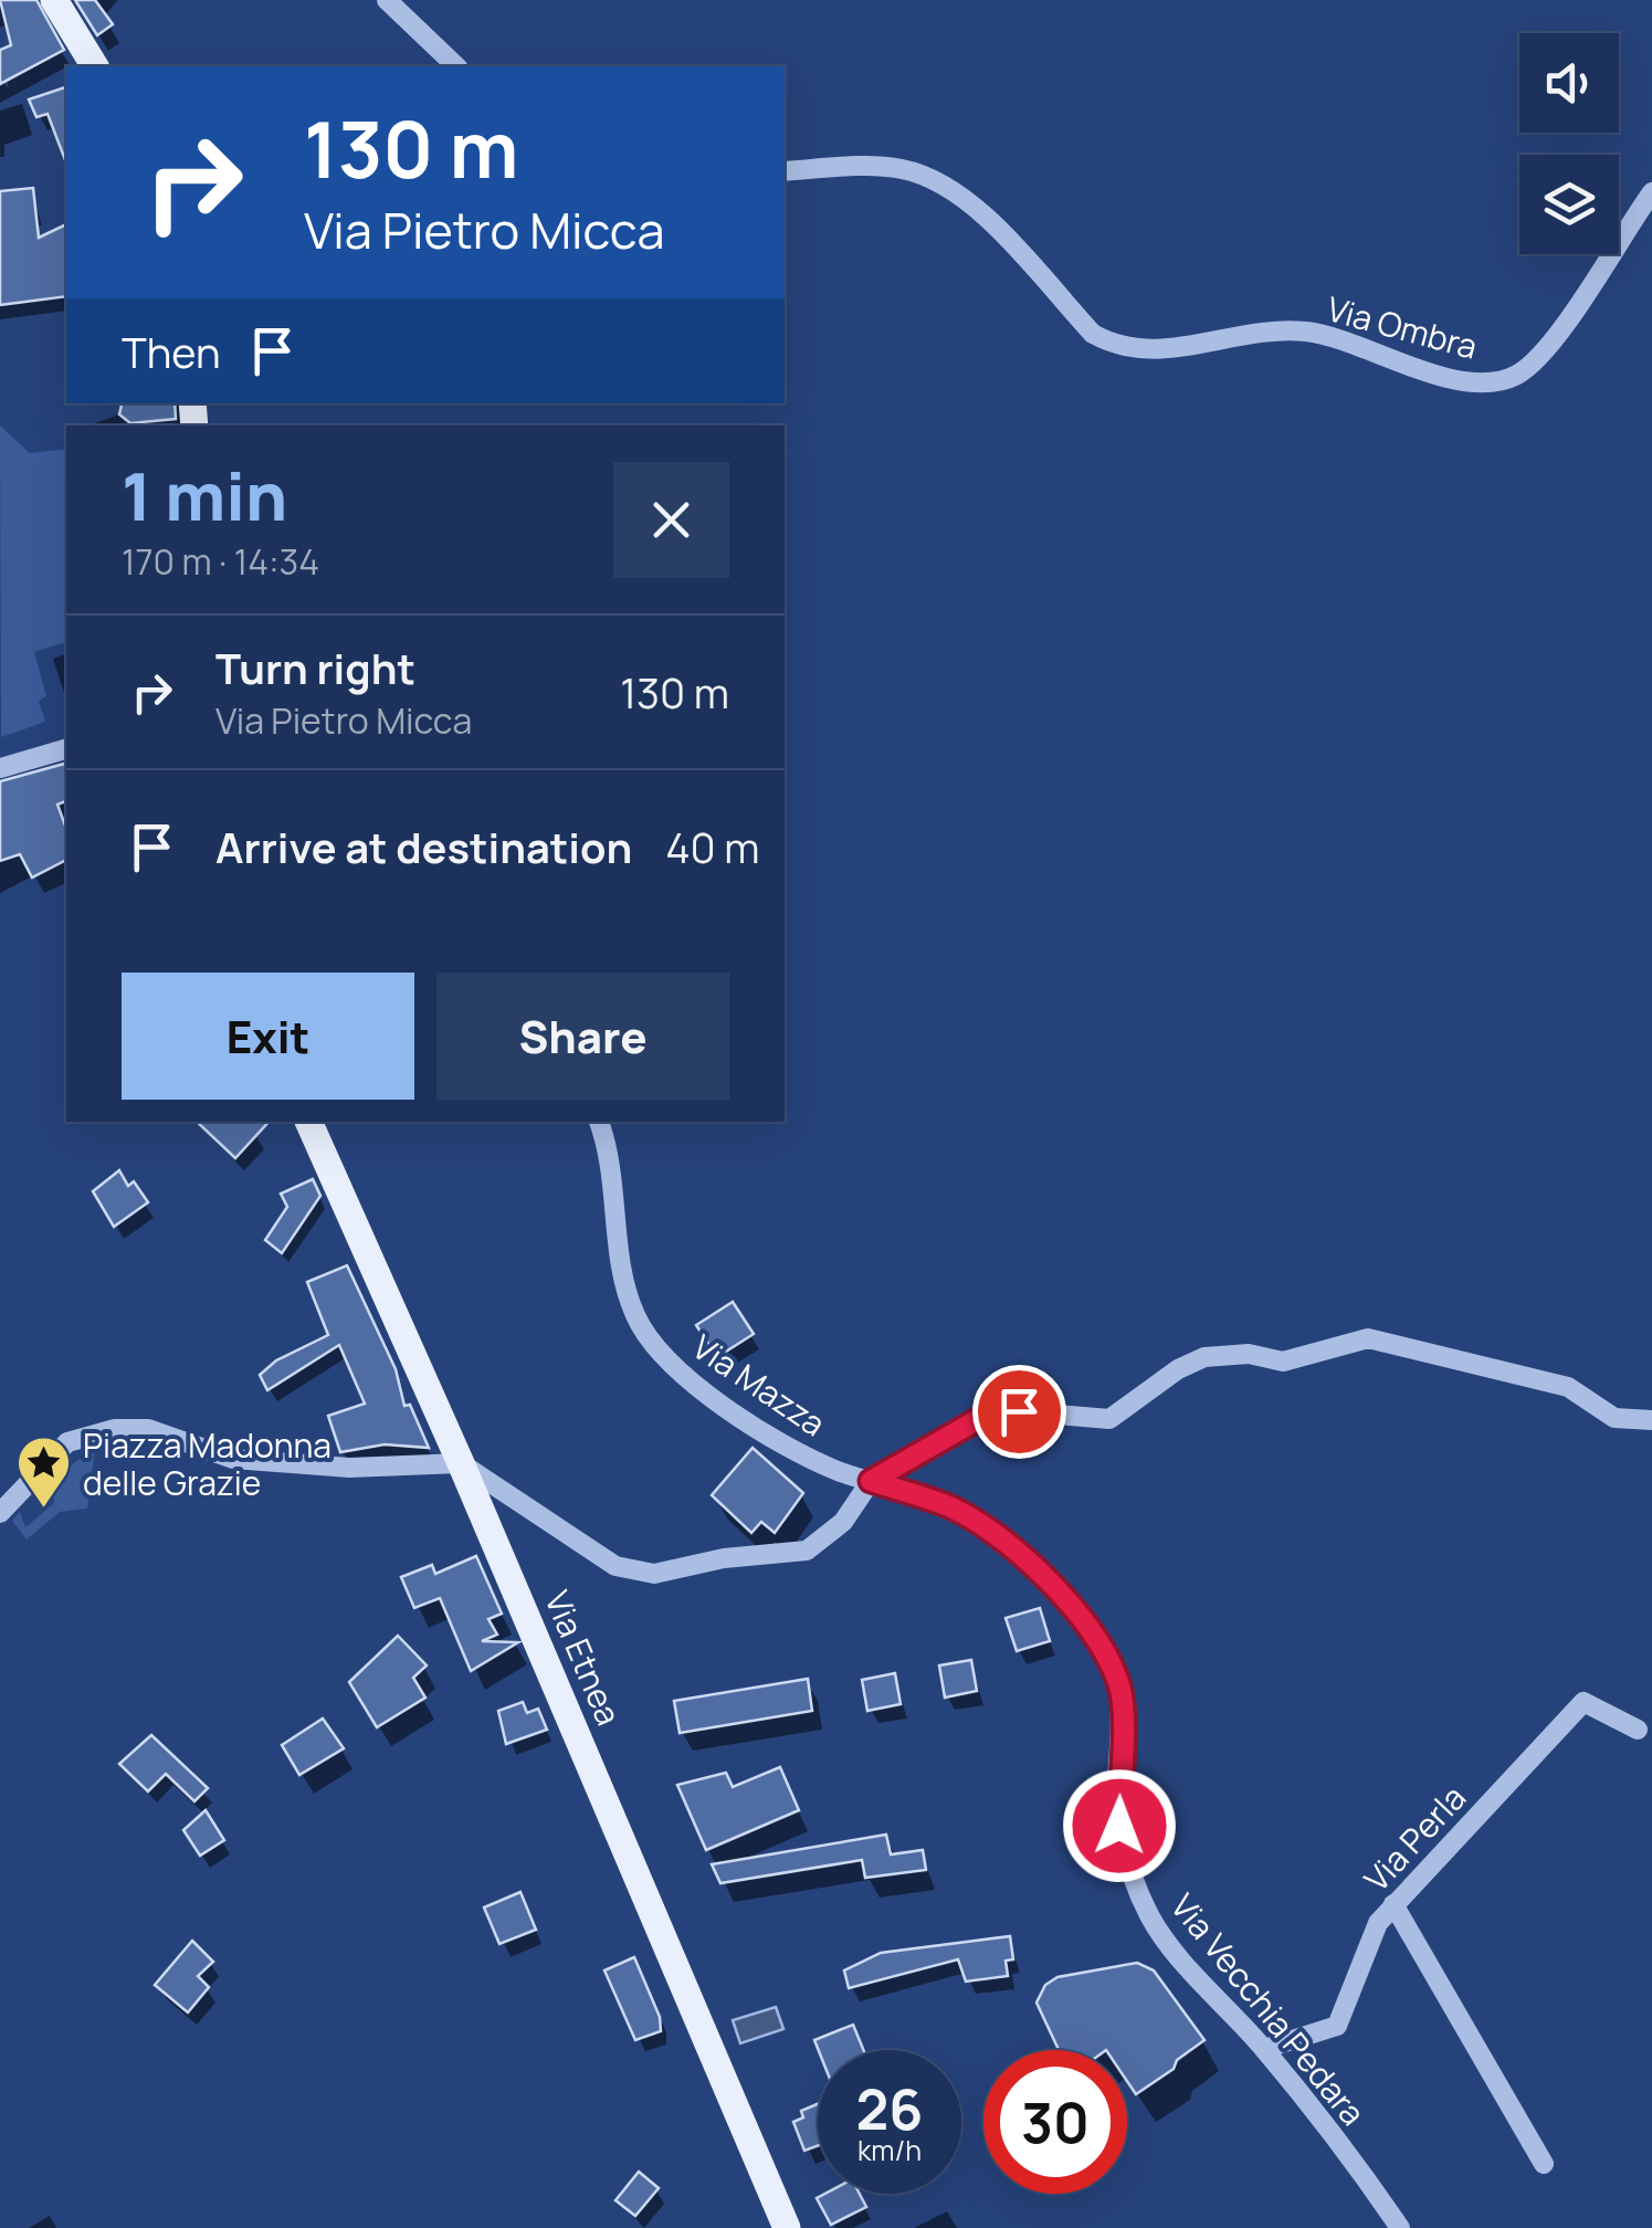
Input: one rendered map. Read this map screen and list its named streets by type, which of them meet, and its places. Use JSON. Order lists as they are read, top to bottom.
{
  "streets": {
    "main road": ["Via Etnea"],
    "street": [
      "Via Ombra",
      "Via Mazza",
      "Via Perla",
      "Via Vecchia Pedara"
    ]
  },
  "crossings": [
    ["Via Mazza", "Via Vecchia Pedara"],
    ["Via Perla", "Via Vecchia Pedara"]
  ],
  "places": {
    "place": ["Piazza Madonna delle Grazie"]
  },
  "page": {
    "turn": ["130 m", "Via Pietro Micca"],
    "then": "Then",
    "heading": ["1 min", "170 m · 14:34"],
    "list": [
      {
        "name": "Turn right",
        "note": "Via Pietro Micca",
        "value": "130 m"
      },
      {
        "name": "Arrive at destination",
        "value": "40 m"
      }
    ],
    "buttons": ["Exit", "Share"],
    "speed": "26 km/h",
    "limit": "30"
  }
}
